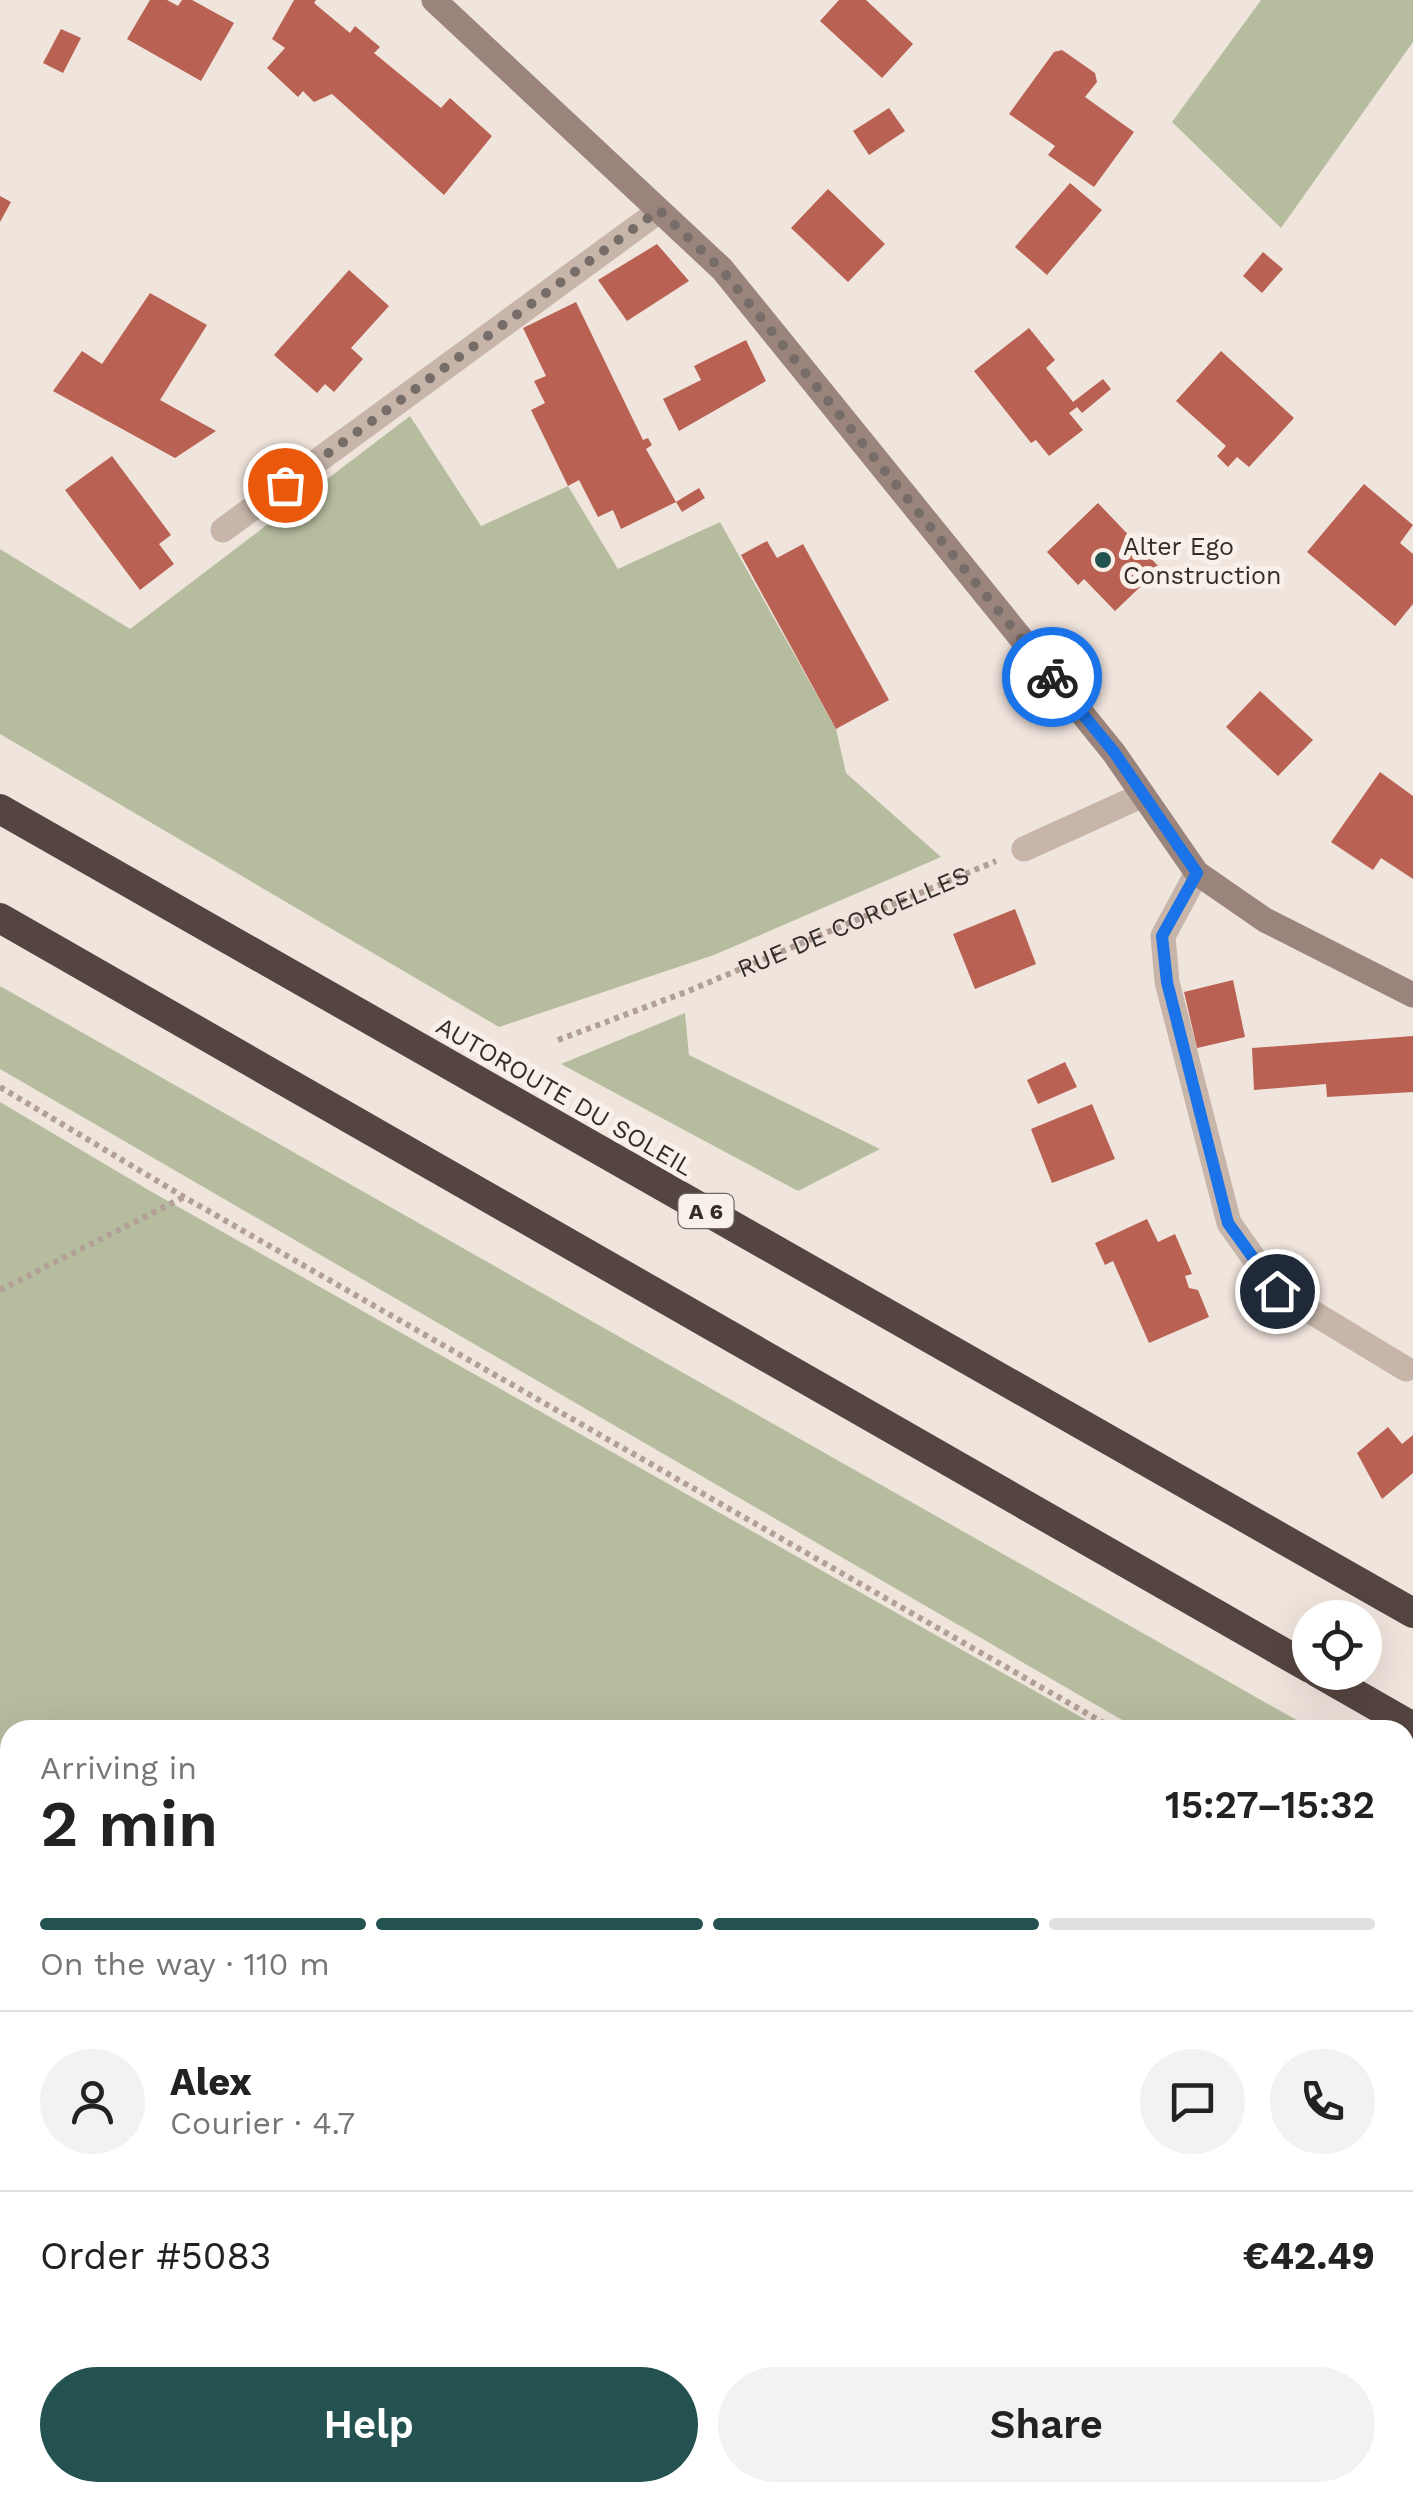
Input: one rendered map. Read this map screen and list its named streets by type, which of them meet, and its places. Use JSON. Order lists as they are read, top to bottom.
{
  "streets": {
    "highway": ["AUTOROUTE DU SOLEIL", "A 6"],
    "path": ["RUE DE CORCELLES"]
  },
  "places": ["Alter Ego Construction"],
  "page": {
    "heading": ["2 min", "Arriving in", "15:27–15:32"],
    "panel": [
      "Alex",
      "Courier · 4.7",
      "Order #5083",
      "€42.49"
    ],
    "bar": "On the way · 110 m",
    "buttons": ["Help", "Share"]
  }
}
